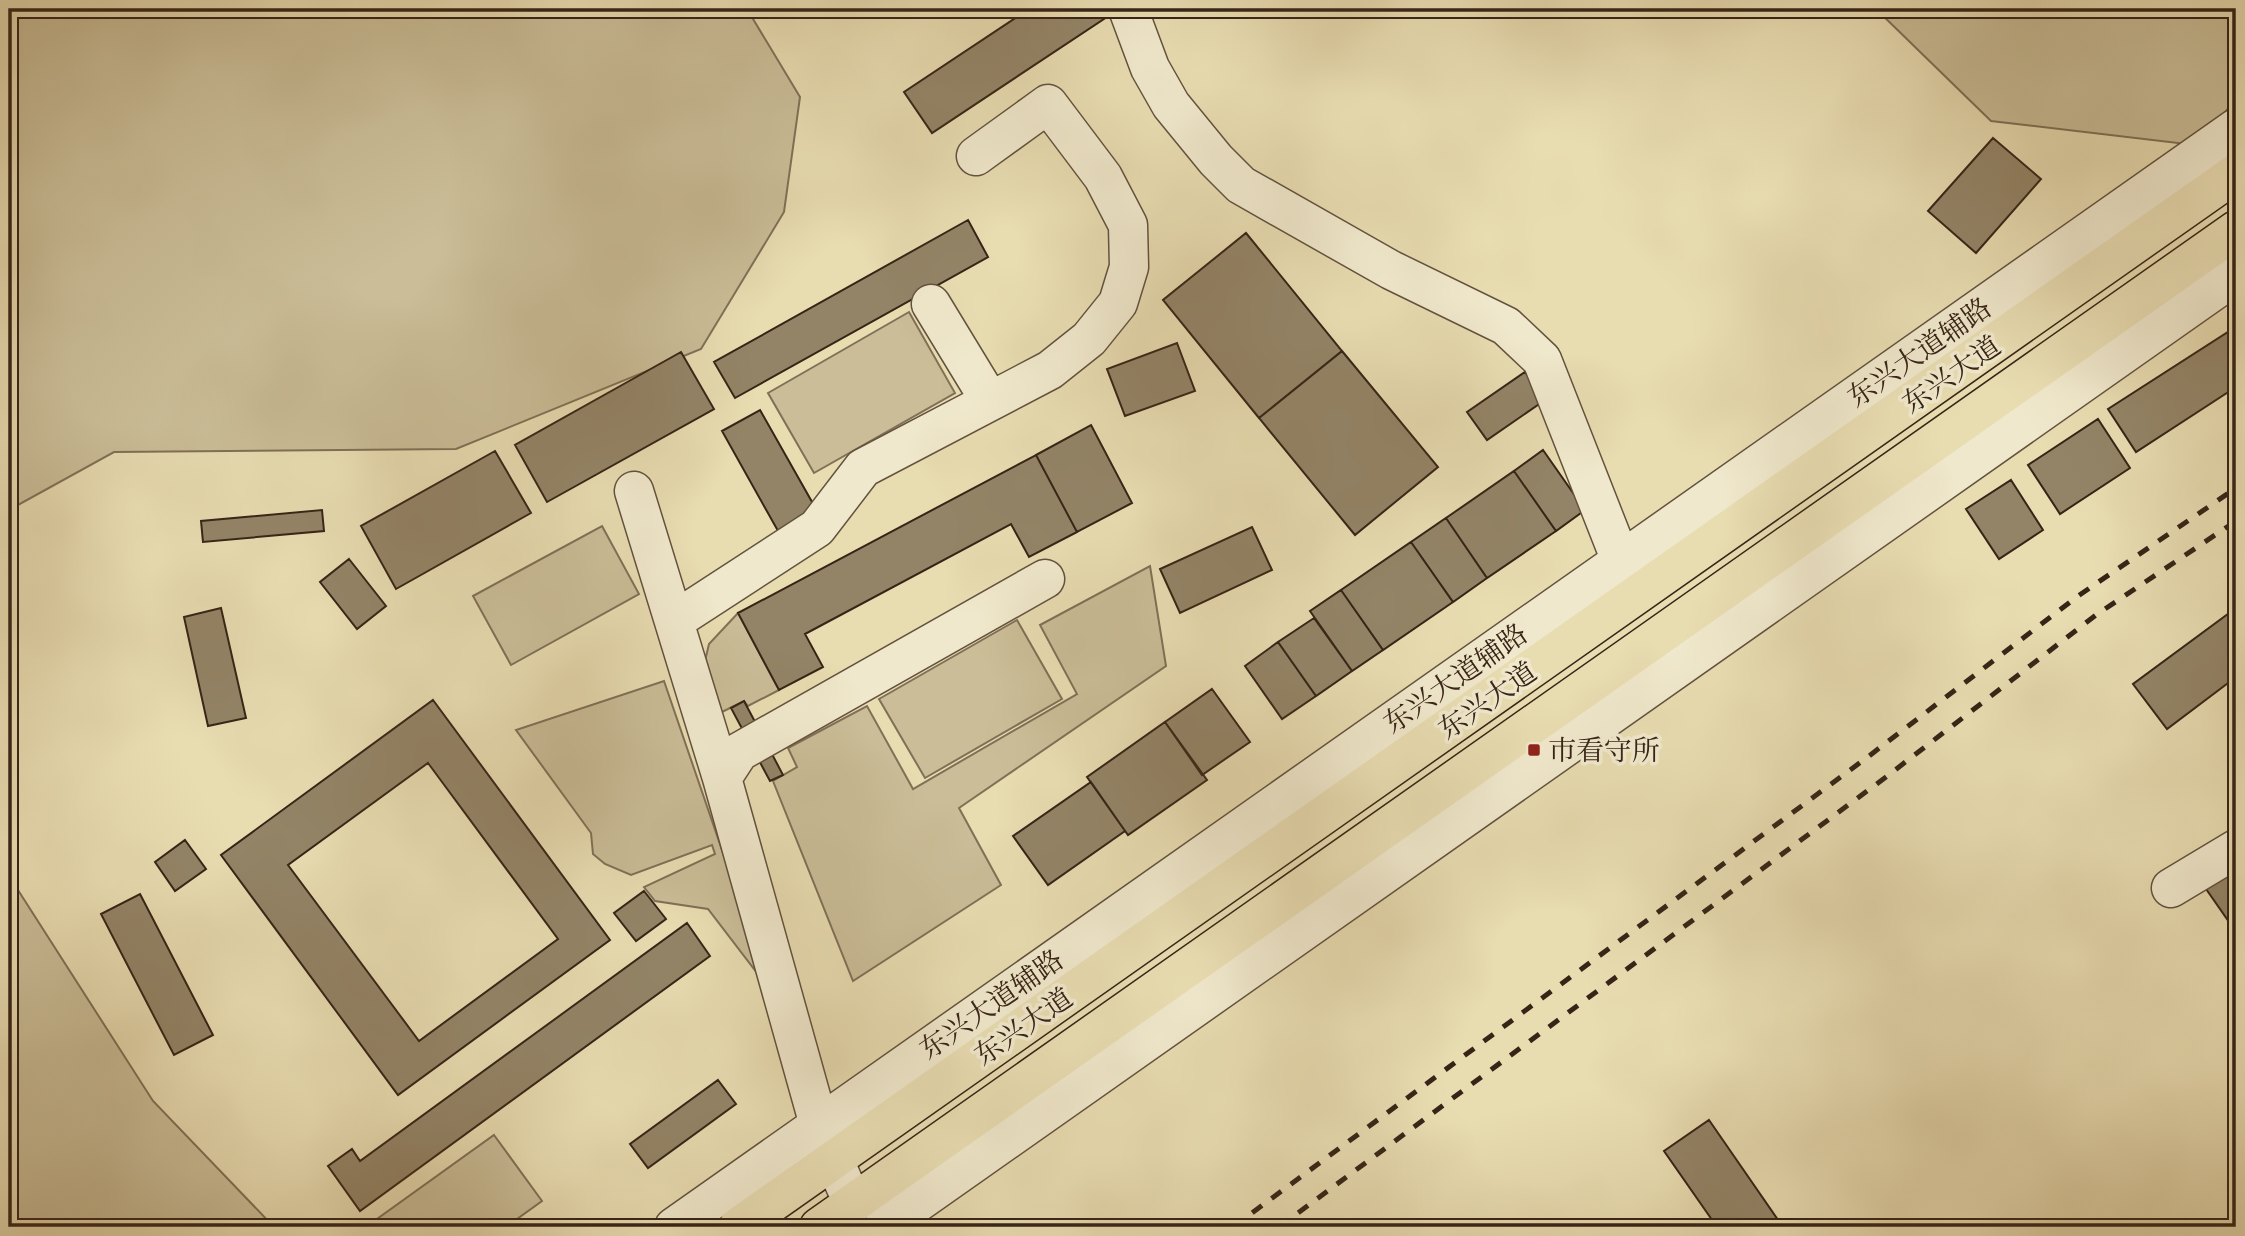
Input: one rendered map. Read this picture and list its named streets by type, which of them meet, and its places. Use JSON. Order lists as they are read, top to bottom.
{
  "streets": {
    "main road": ["东兴大道"],
    "street": ["东兴大道辅路"]
  },
  "places": {
    "transit": ["巿看守所"]
  }
}
